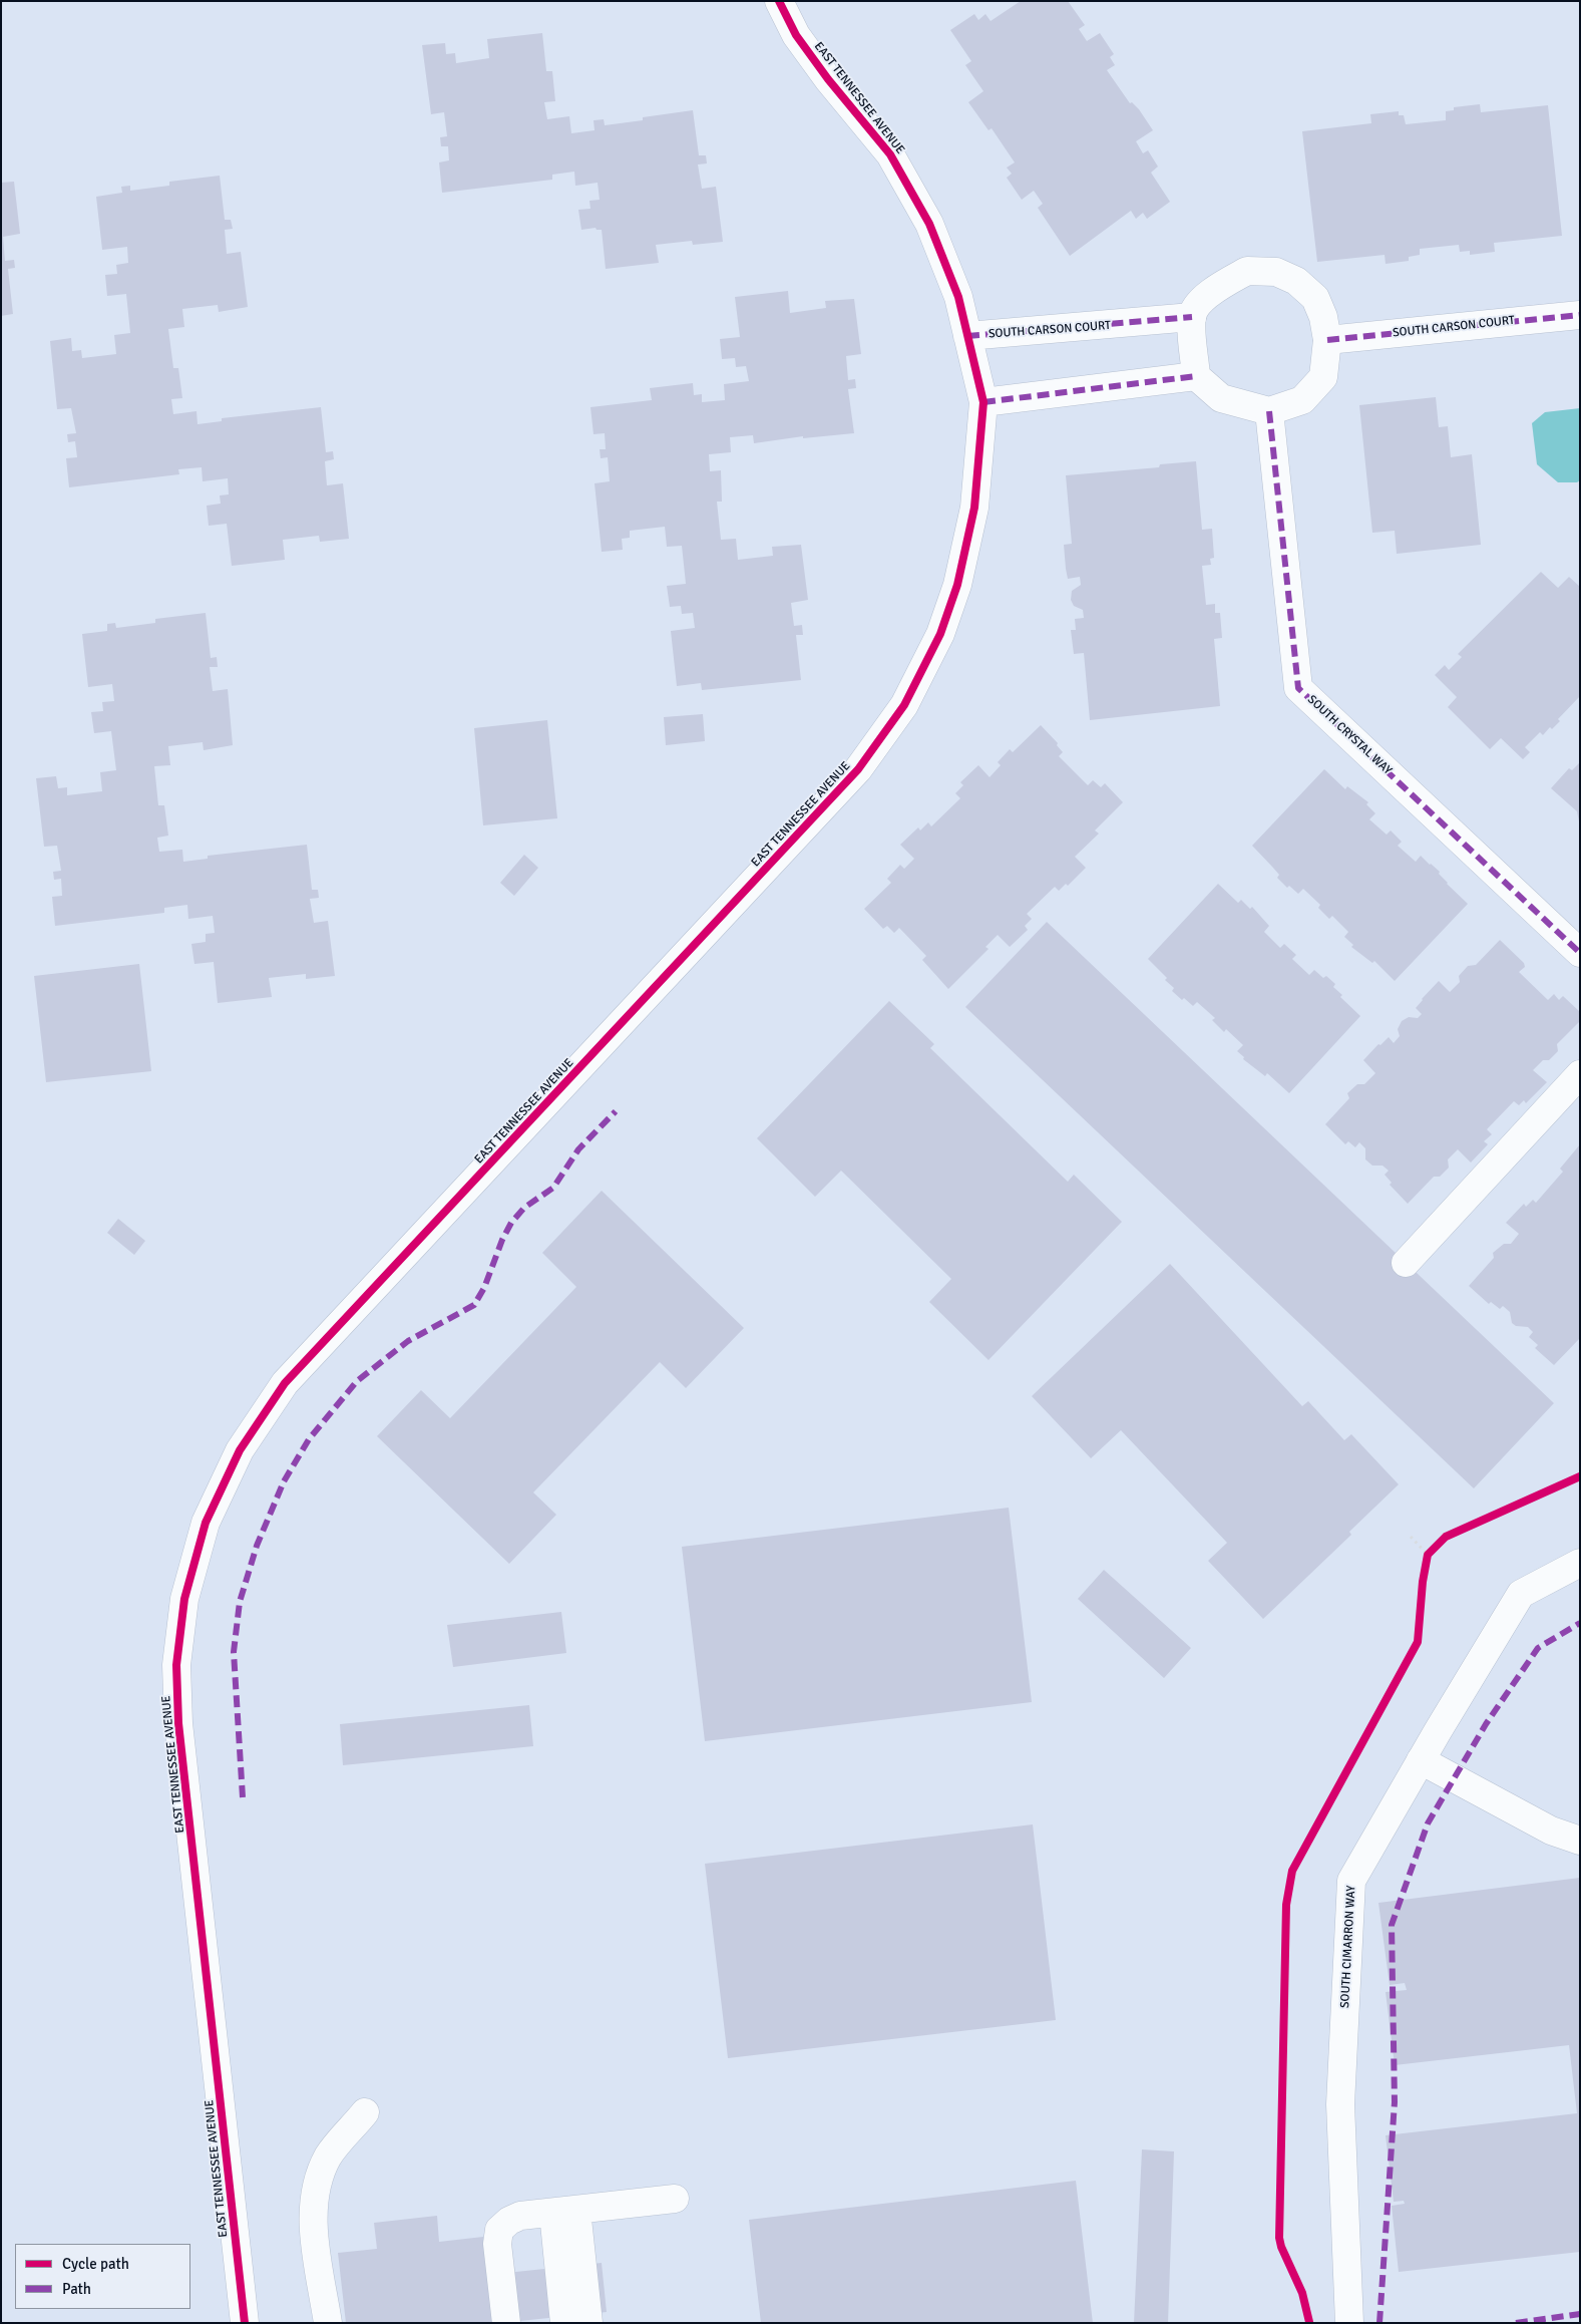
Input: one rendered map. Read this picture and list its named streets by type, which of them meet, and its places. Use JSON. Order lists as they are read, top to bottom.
{
  "streets": {
    "street": [
      "EAST TENNESSEE AVENUE",
      "SOUTH CARSON COURT",
      "SOUTH CRYSTAL WAY",
      "SOUTH CIMARRON WAY"
    ]
  },
  "crossings": [
    ["EAST TENNESSEE AVENUE", "SOUTH CARSON COURT"],
    ["SOUTH CARSON COURT", "SOUTH CRYSTAL WAY"]
  ],
  "legend": ["Cycle path", "Path"]
}
